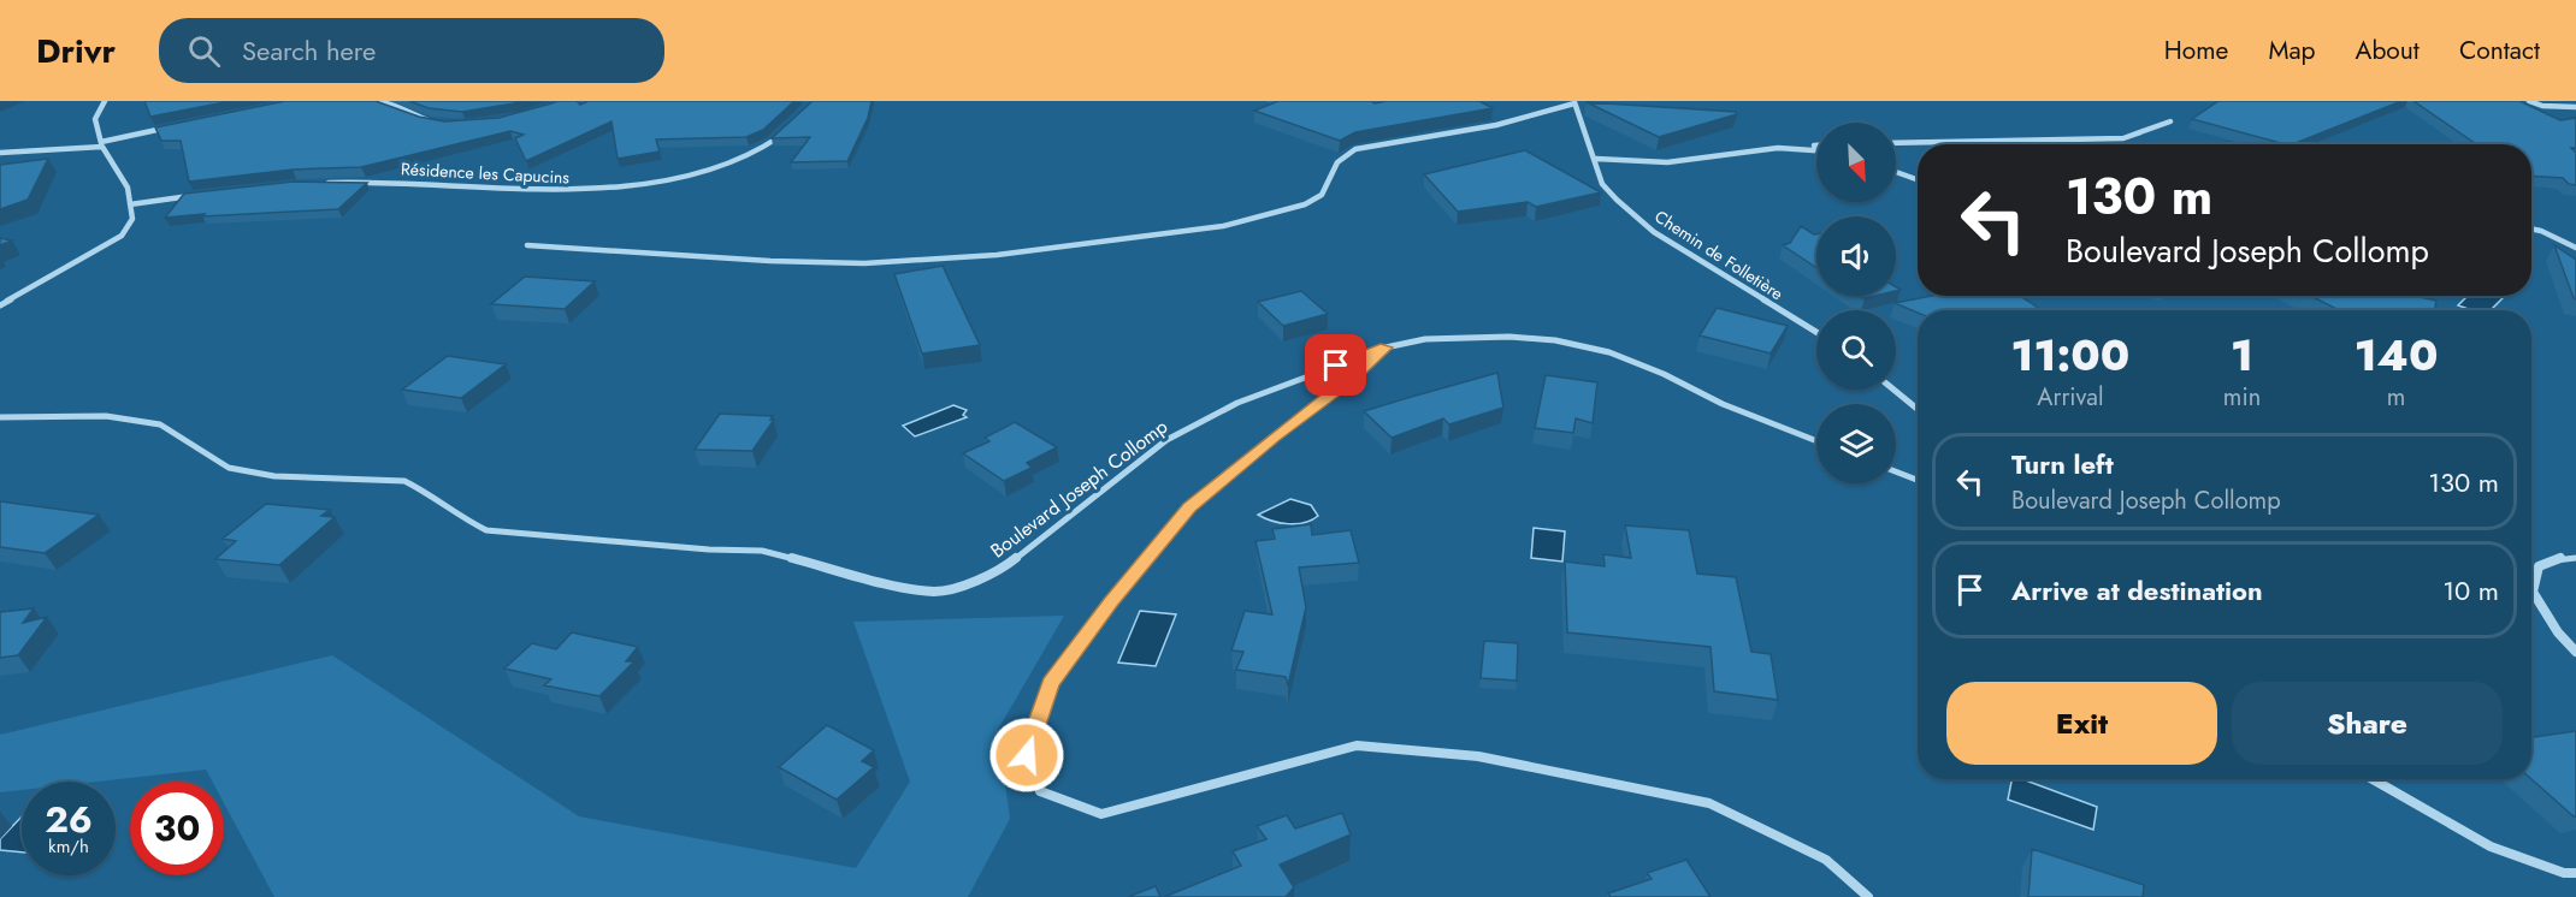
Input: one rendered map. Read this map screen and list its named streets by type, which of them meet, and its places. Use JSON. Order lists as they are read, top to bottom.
{
  "streets": {
    "street": ["Résidence les Capucins", "Chemin de Folletière", "Boulevard Joseph Collomp"]
  },
  "north": "bottom right",
  "page": {
    "header": "Drivr",
    "search": "Search here",
    "nav": [
      "Home",
      "Map",
      "About",
      "Contact"
    ],
    "turn": ["130 m", "Boulevard Joseph Collomp"],
    "eta": [
      "11:00",
      "Arrival",
      "1",
      "min",
      "140",
      "m"
    ],
    "list": [
      {
        "name": "Turn left",
        "note": "Boulevard Joseph Collomp",
        "value": "130 m"
      },
      {
        "name": "Arrive at destination",
        "value": "10 m"
      }
    ],
    "buttons": ["Exit", "Share"],
    "speed": "26 km/h",
    "limit": "30"
  }
}
